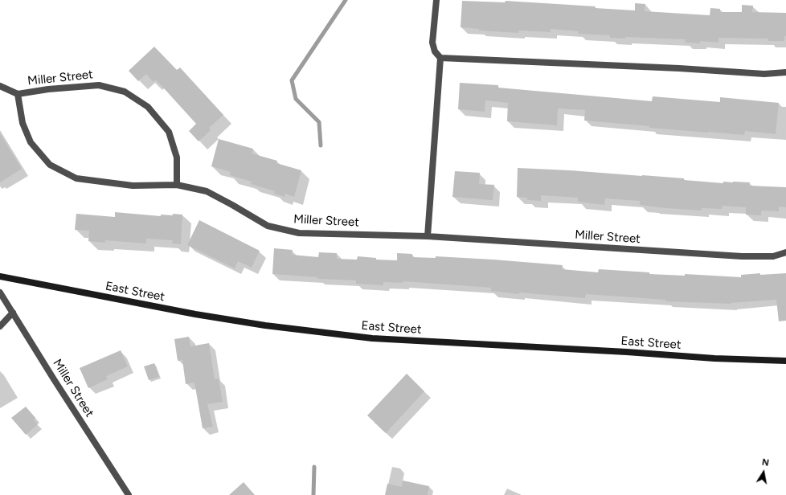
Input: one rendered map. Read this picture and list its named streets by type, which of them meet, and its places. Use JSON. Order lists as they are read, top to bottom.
{
  "streets": {
    "main road": ["East Street"],
    "street": ["Miller Street"]
  },
  "north": "top"
}
